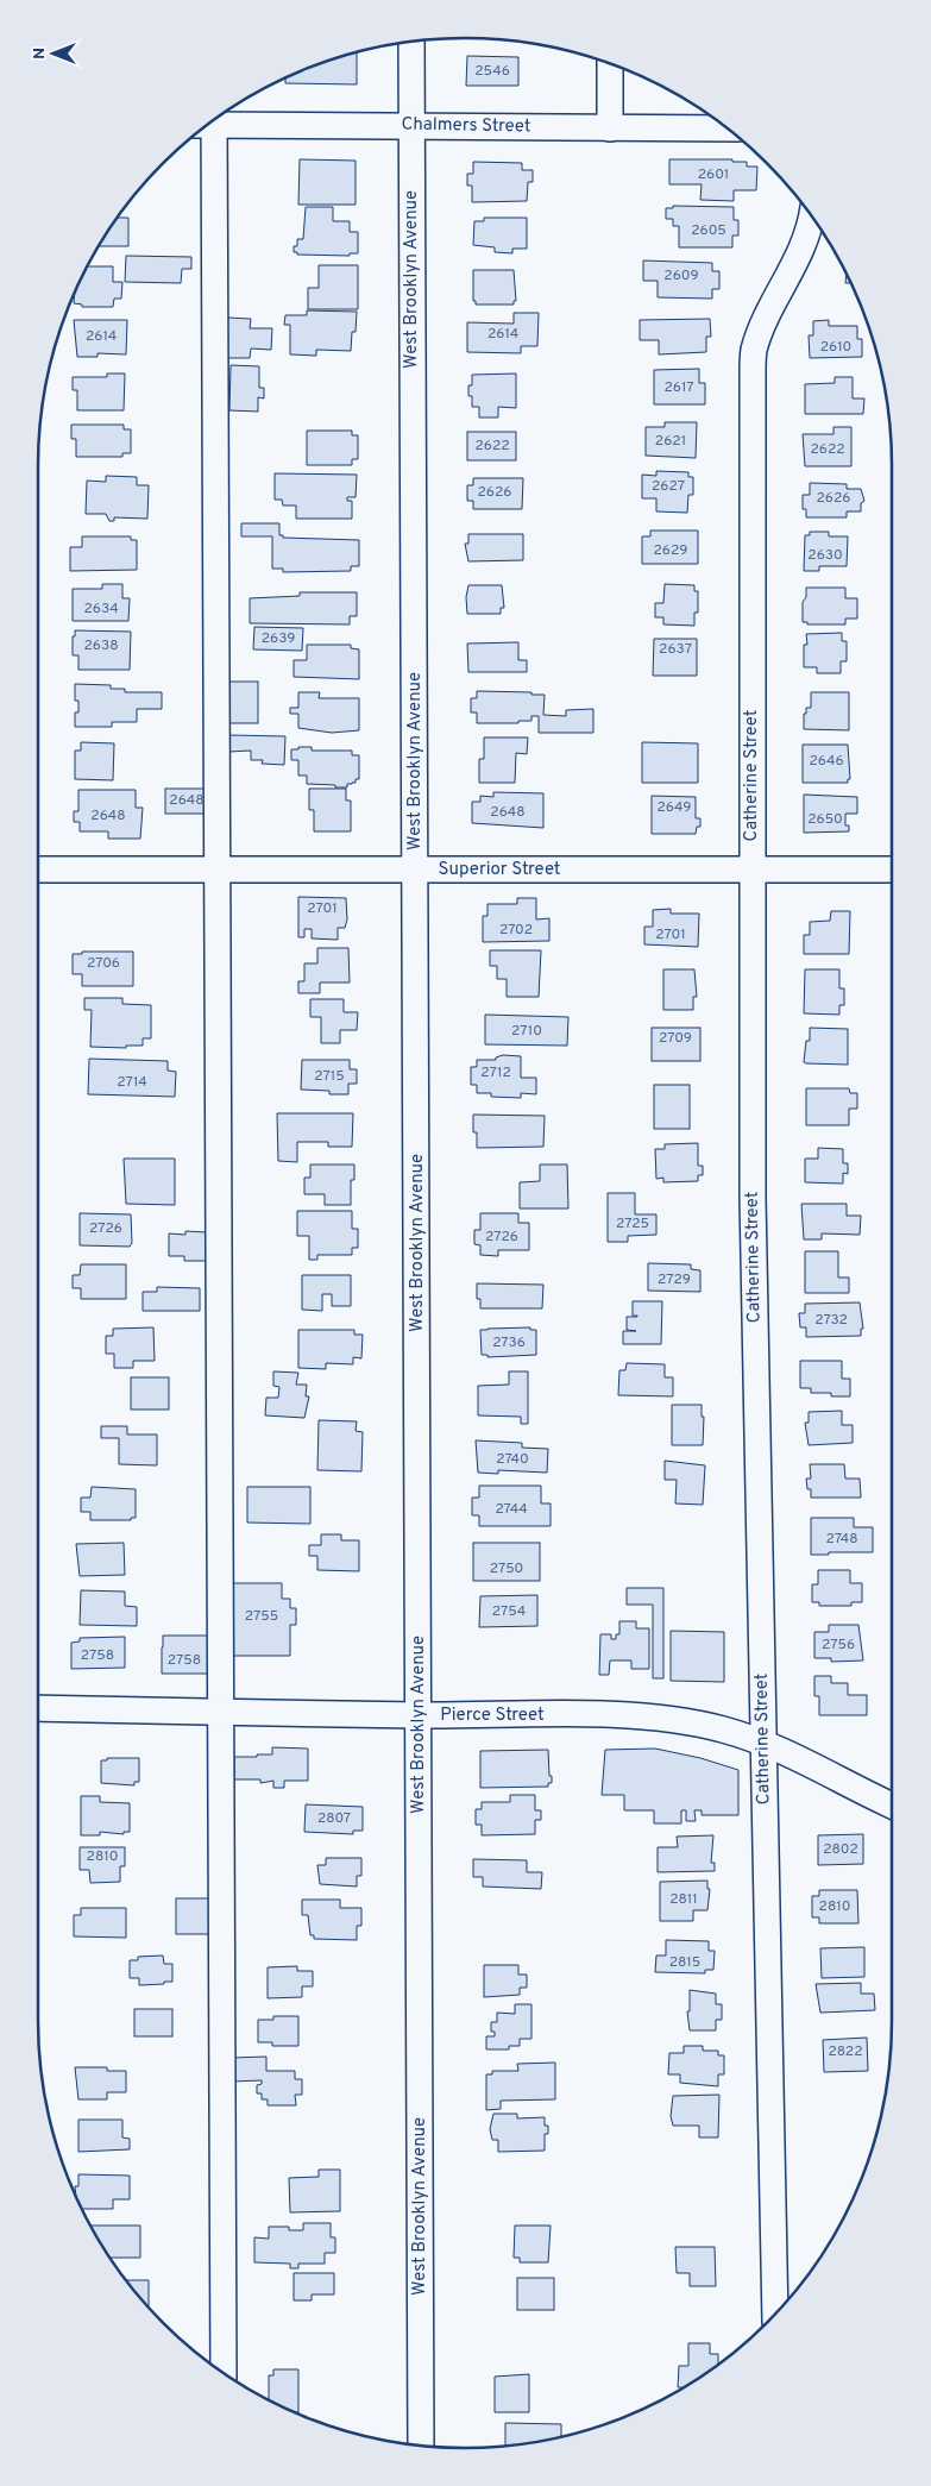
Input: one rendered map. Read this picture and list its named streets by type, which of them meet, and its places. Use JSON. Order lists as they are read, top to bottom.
{
  "streets": {
    "street": [
      "Chalmers Street",
      "West Brooklyn Avenue",
      "Catherine Street",
      "Superior Street",
      "Pierce Street"
    ]
  },
  "crossings": [
    ["Chalmers Street", "West Brooklyn Avenue"],
    ["West Brooklyn Avenue", "Superior Street"],
    ["West Brooklyn Avenue", "Pierce Street"],
    ["Catherine Street", "Superior Street"],
    ["Catherine Street", "Pierce Street"]
  ],
  "house_numbers": [
    "2546",
    "2601",
    "2605",
    "2609",
    "2614",
    "2614",
    "2610",
    "2617",
    "2621",
    "2622",
    "2622",
    "2627",
    "2626",
    "2626",
    "2629",
    "2630",
    "2634",
    "2639",
    "2638",
    "2637",
    "2646",
    "2648",
    "2649",
    "2648",
    "2648",
    "2650",
    "2701",
    "2702",
    "2701",
    "2706",
    "2710",
    "2709",
    "2712",
    "2715",
    "2714",
    "2725",
    "2726",
    "2726",
    "2729",
    "2732",
    "2736",
    "2740",
    "2744",
    "2748",
    "2750",
    "2754",
    "2755",
    "2756",
    "2758",
    "2758",
    "2807",
    "2802",
    "2810",
    "2811",
    "2810",
    "2815",
    "2822"
  ],
  "north": "left"
}
